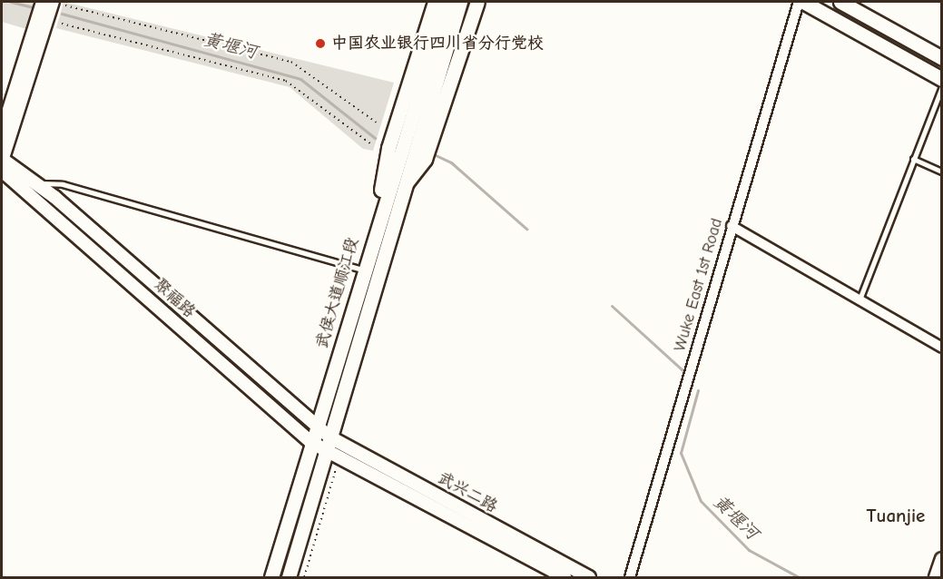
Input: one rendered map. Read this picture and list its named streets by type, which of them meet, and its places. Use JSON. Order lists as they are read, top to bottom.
{
  "streets": {
    "main road": ["武侯大道顺江段"],
    "street": ["Wuke East 1st Road", "聚福路", "武兴二路"]
  },
  "crossings": [
    ["武侯大道顺江段", "聚福路"],
    ["武侯大道顺江段", "武兴二路"]
  ],
  "districts": ["Tuanjie"],
  "water": ["黄堰河"],
  "places": ["中国农业银行四川省分行党校"]
}
